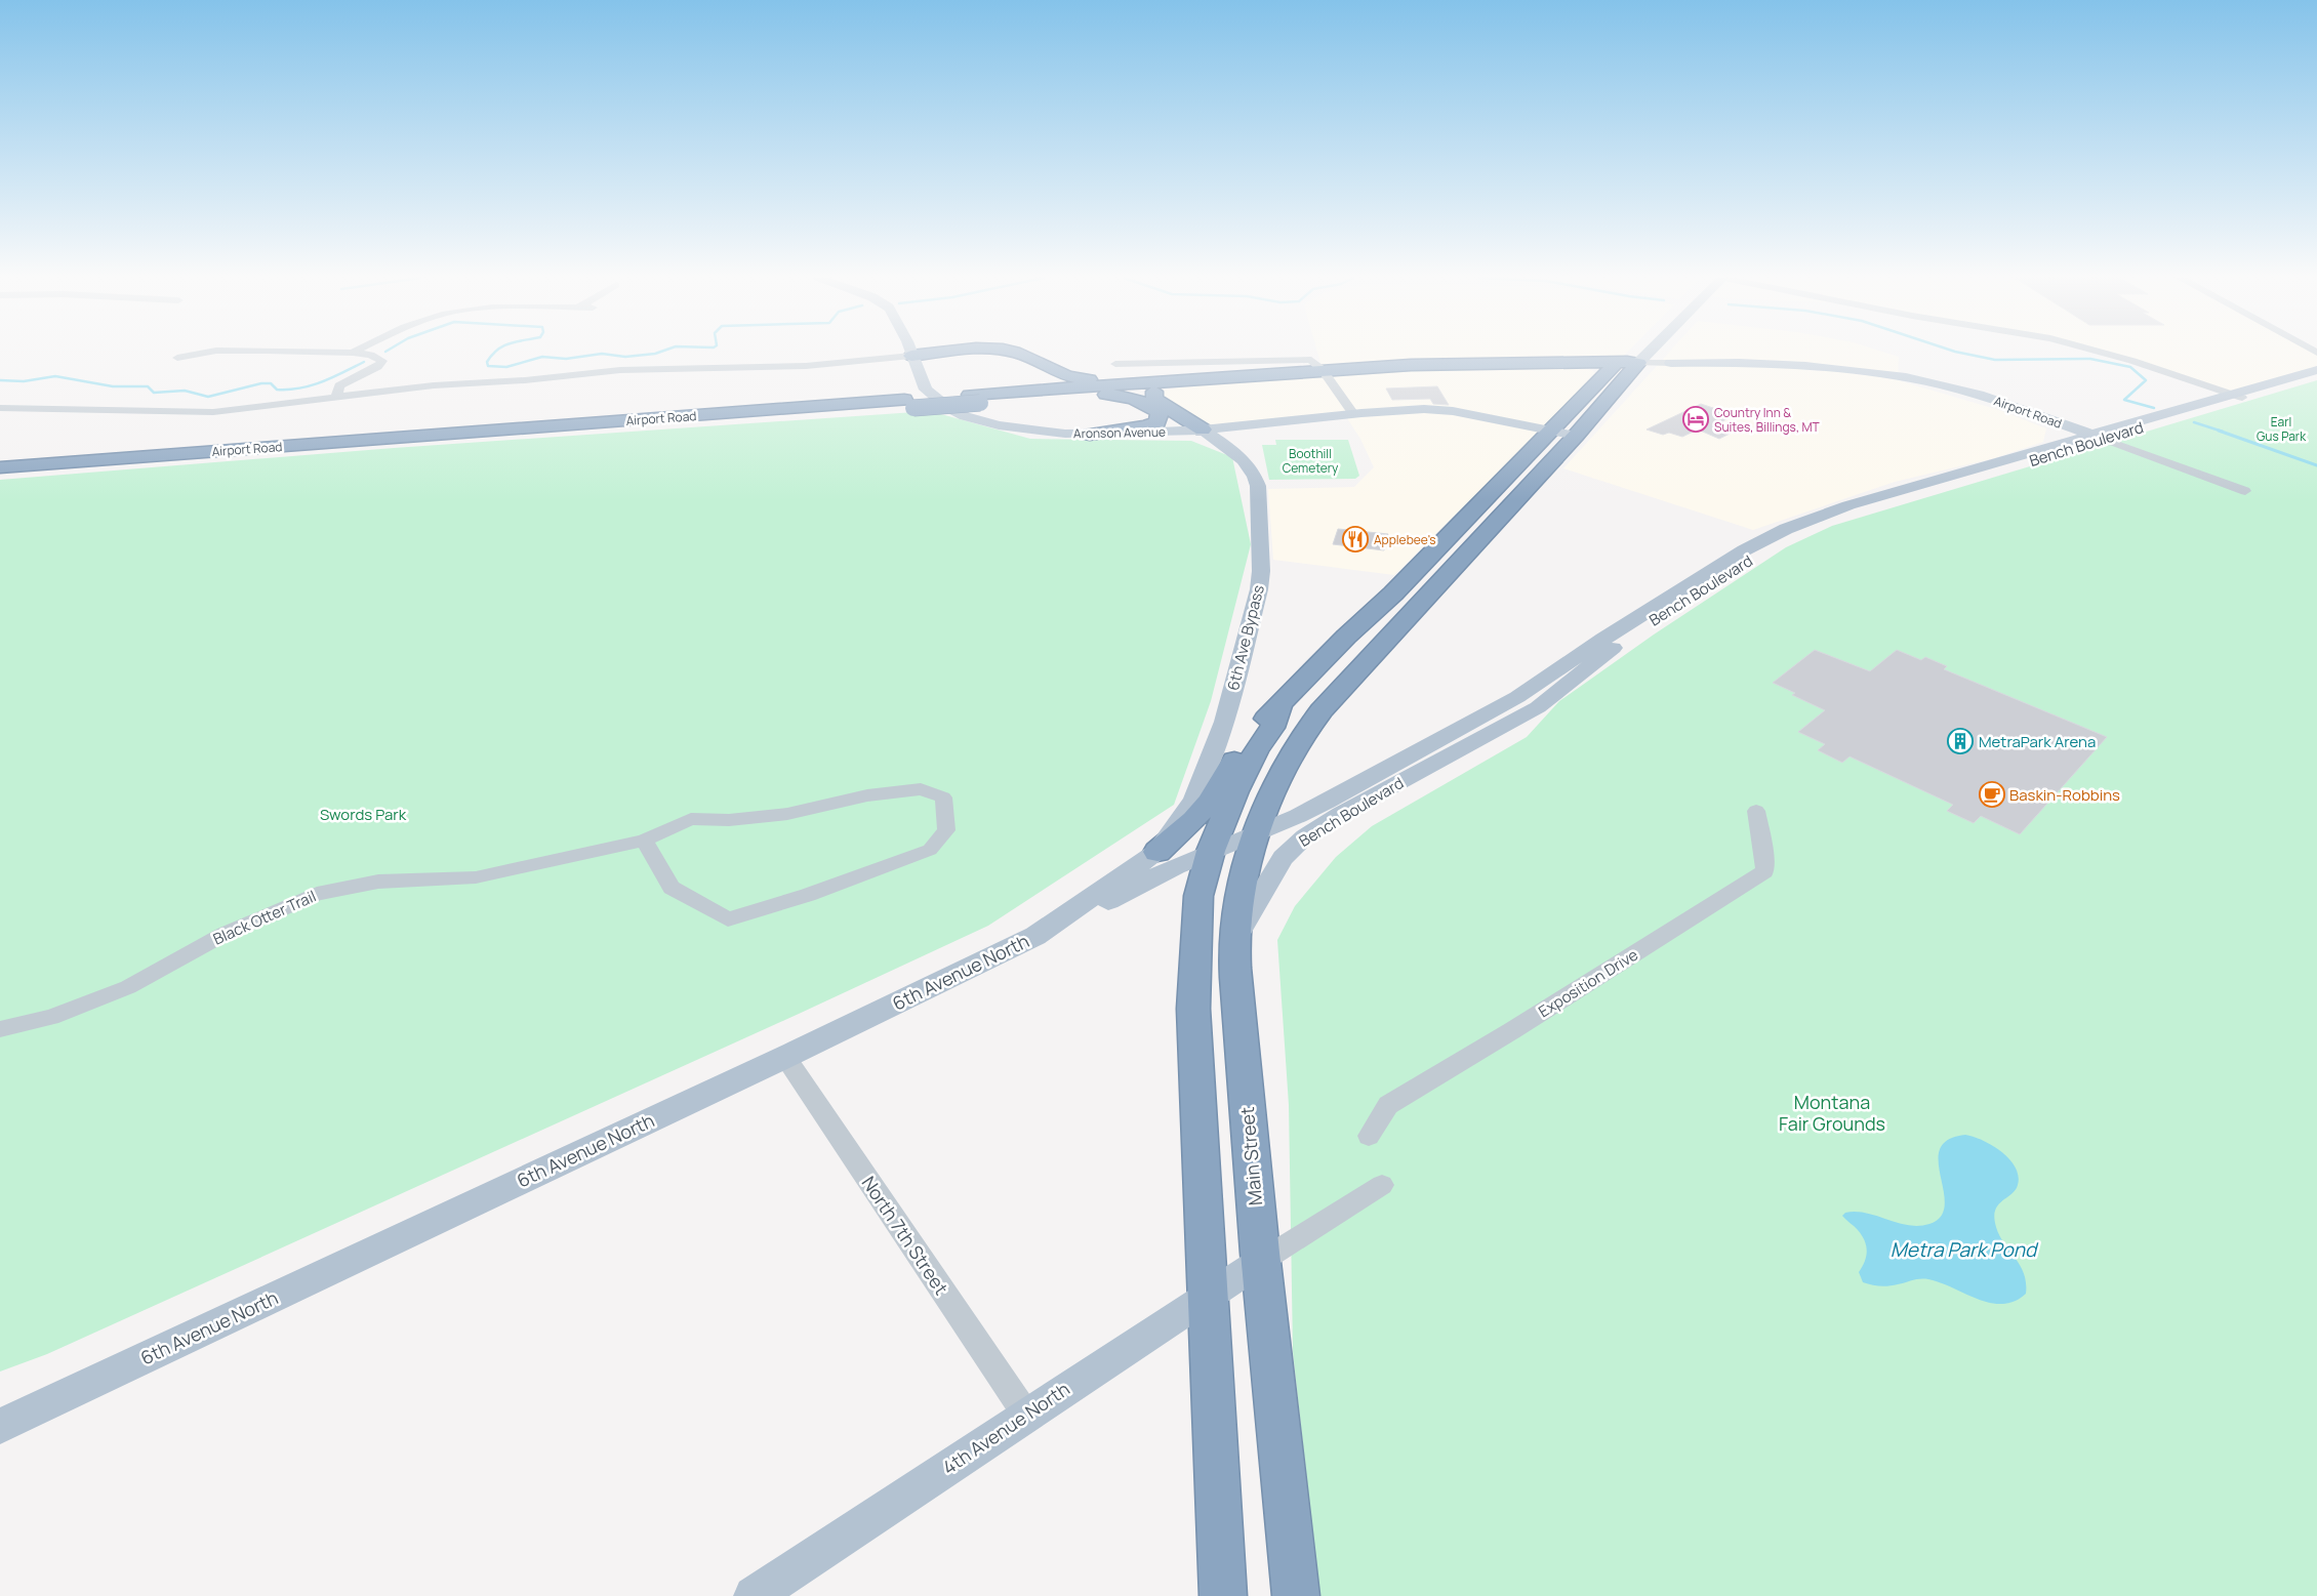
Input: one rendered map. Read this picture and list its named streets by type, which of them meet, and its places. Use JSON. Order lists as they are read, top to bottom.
{
  "streets": {
    "highway": ["Airport Road", "Main Street"],
    "main road": [
      "Aronson Avenue",
      "Bench Boulevard",
      "6th Ave Bypass",
      "6th Avenue North",
      "4th Avenue North"
    ],
    "street": ["Black Otter Trail", "Exposition Drive", "North 7th Street"]
  },
  "crossings": [
    ["Airport Road", "Bench Boulevard"],
    ["Airport Road", "Main Street"],
    ["Aronson Avenue", "6th Ave Bypass"],
    ["Bench Boulevard", "6th Avenue North"],
    ["Bench Boulevard", "Main Street"],
    ["6th Ave Bypass", "6th Avenue North"],
    ["6th Avenue North", "North 7th Street"],
    ["Main Street", "4th Avenue North"],
    ["North 7th Street", "4th Avenue North"]
  ],
  "water": ["Metra Park Pond"],
  "parks": [
    "Earl Gus Park",
    "Boothill Cemetery",
    "Swords Park",
    "Montana Fair Grounds"
  ],
  "places": {
    "hotel": ["Country Inn & Suites, Billings, MT"],
    "restaurant": ["Applebee's"],
    "building": ["MetraPark Arena"],
    "cafe": ["Baskin-Robbins"]
  }
}
